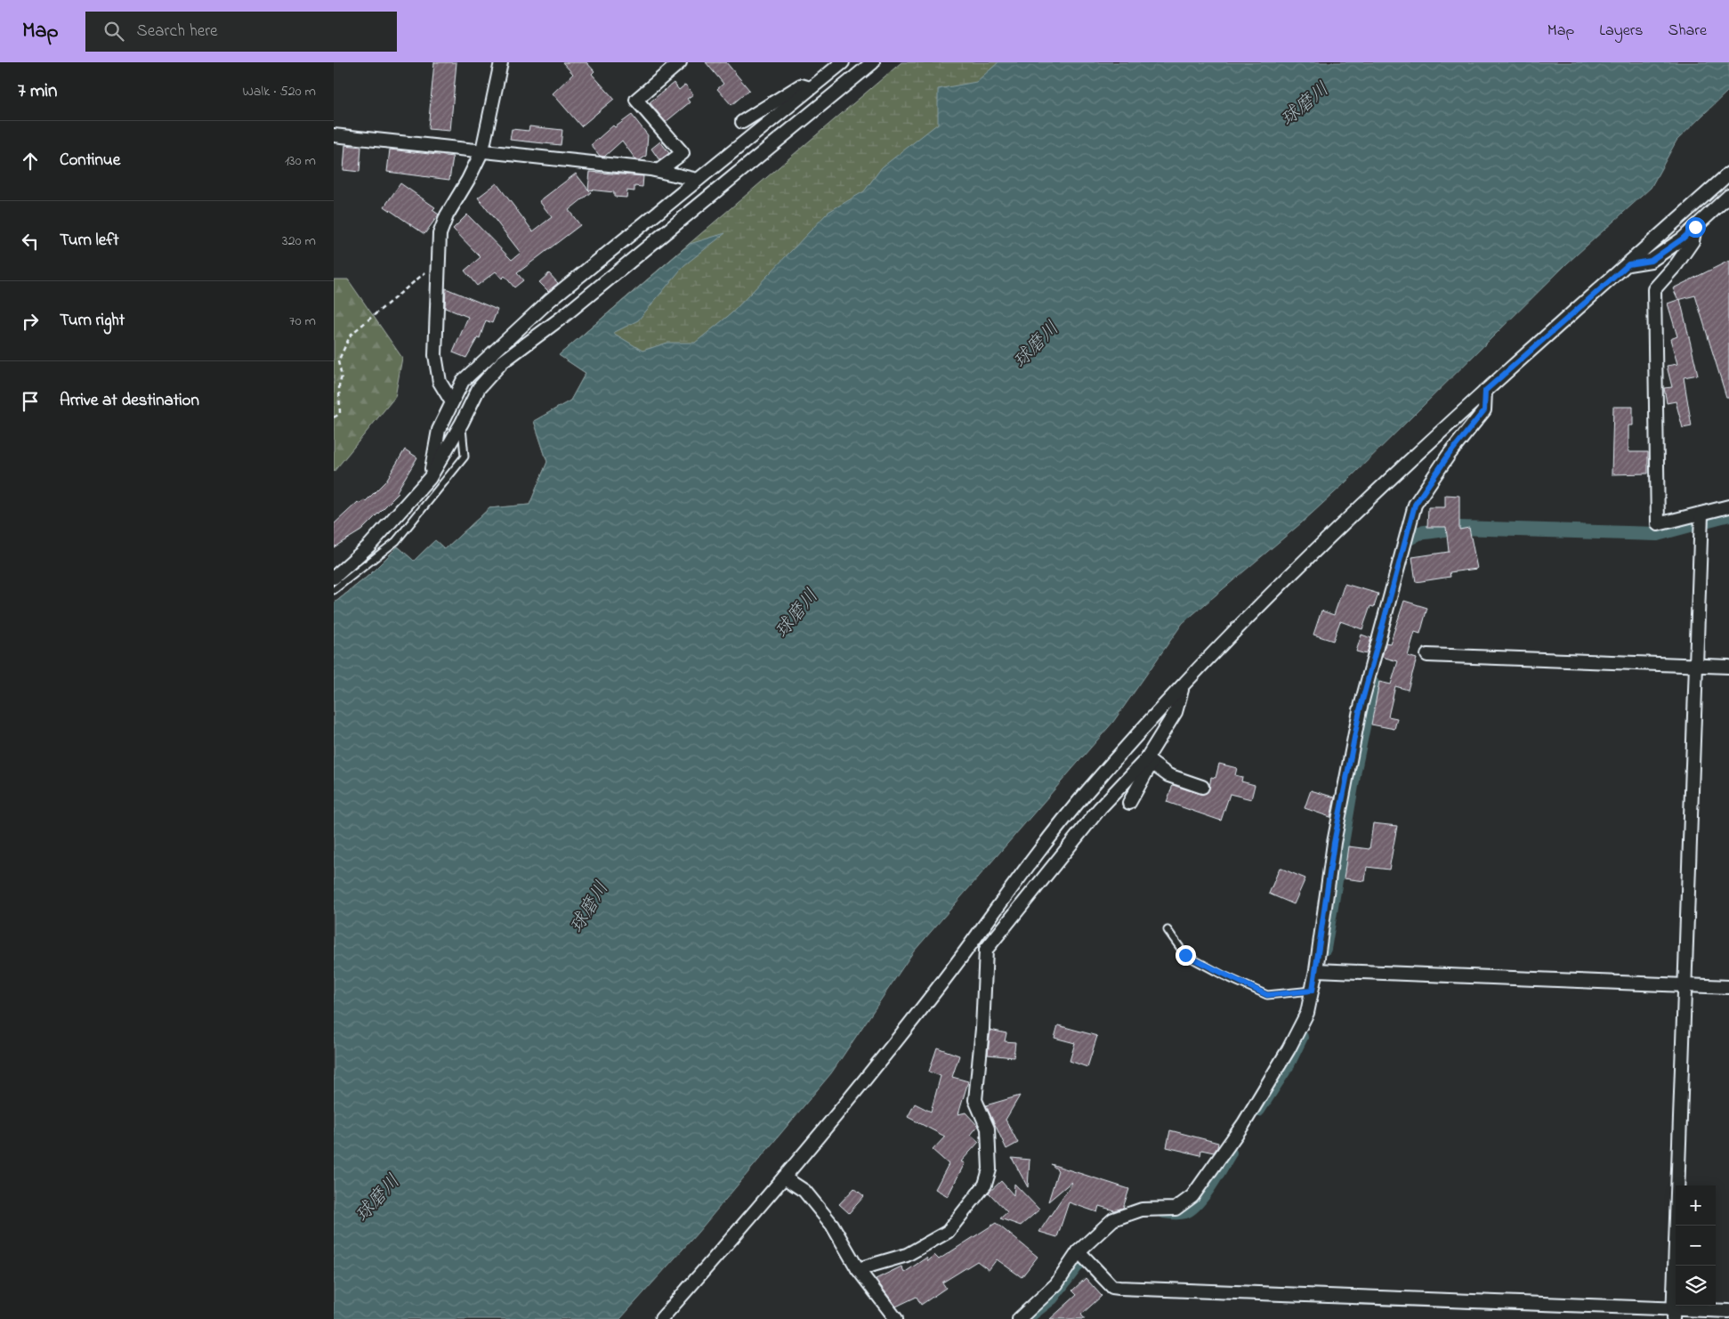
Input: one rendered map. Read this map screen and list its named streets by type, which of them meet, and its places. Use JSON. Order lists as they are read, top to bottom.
{
  "water": ["球磨川"],
  "page": {
    "header": "Map",
    "search": "Search here",
    "nav": ["Map", "Layers", "Share"],
    "heading": ["7 min", "Walk · 520 m"],
    "list": [
      ["Continue", "130 m"],
      ["Turn left", "320 m"],
      ["Turn right", "70 m"],
      "Arrive at destination"
    ],
    "map_buttons": ["+", "−"]
  }
}
